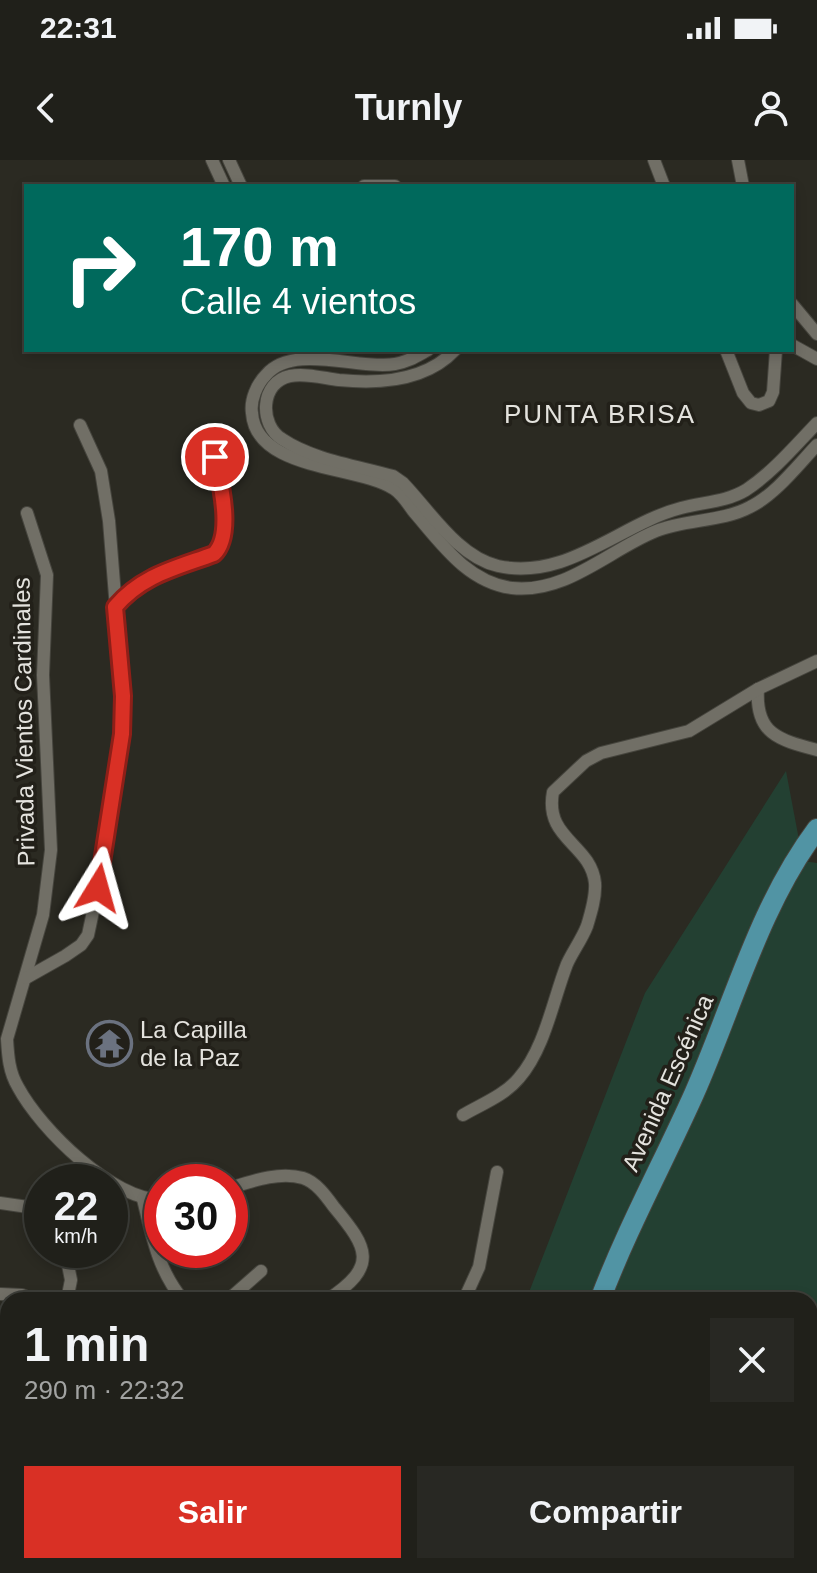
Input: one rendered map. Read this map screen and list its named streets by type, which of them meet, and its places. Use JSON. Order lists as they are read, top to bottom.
{
  "streets": {
    "main road": ["Avenida Escénica"],
    "street": ["Privada Vientos Cardinales"]
  },
  "districts": ["PUNTA BRISA"],
  "places": {
    "temple": ["La Capilla de la Paz"]
  },
  "page": {
    "status": "22:31",
    "header": "Turnly",
    "turn": ["170 m", "Calle 4 vientos"],
    "speed": "22 km/h",
    "limit": "30",
    "heading": ["1 min", "290 m · 22:32"],
    "buttons": ["Salir", "Compartir"]
  }
}
